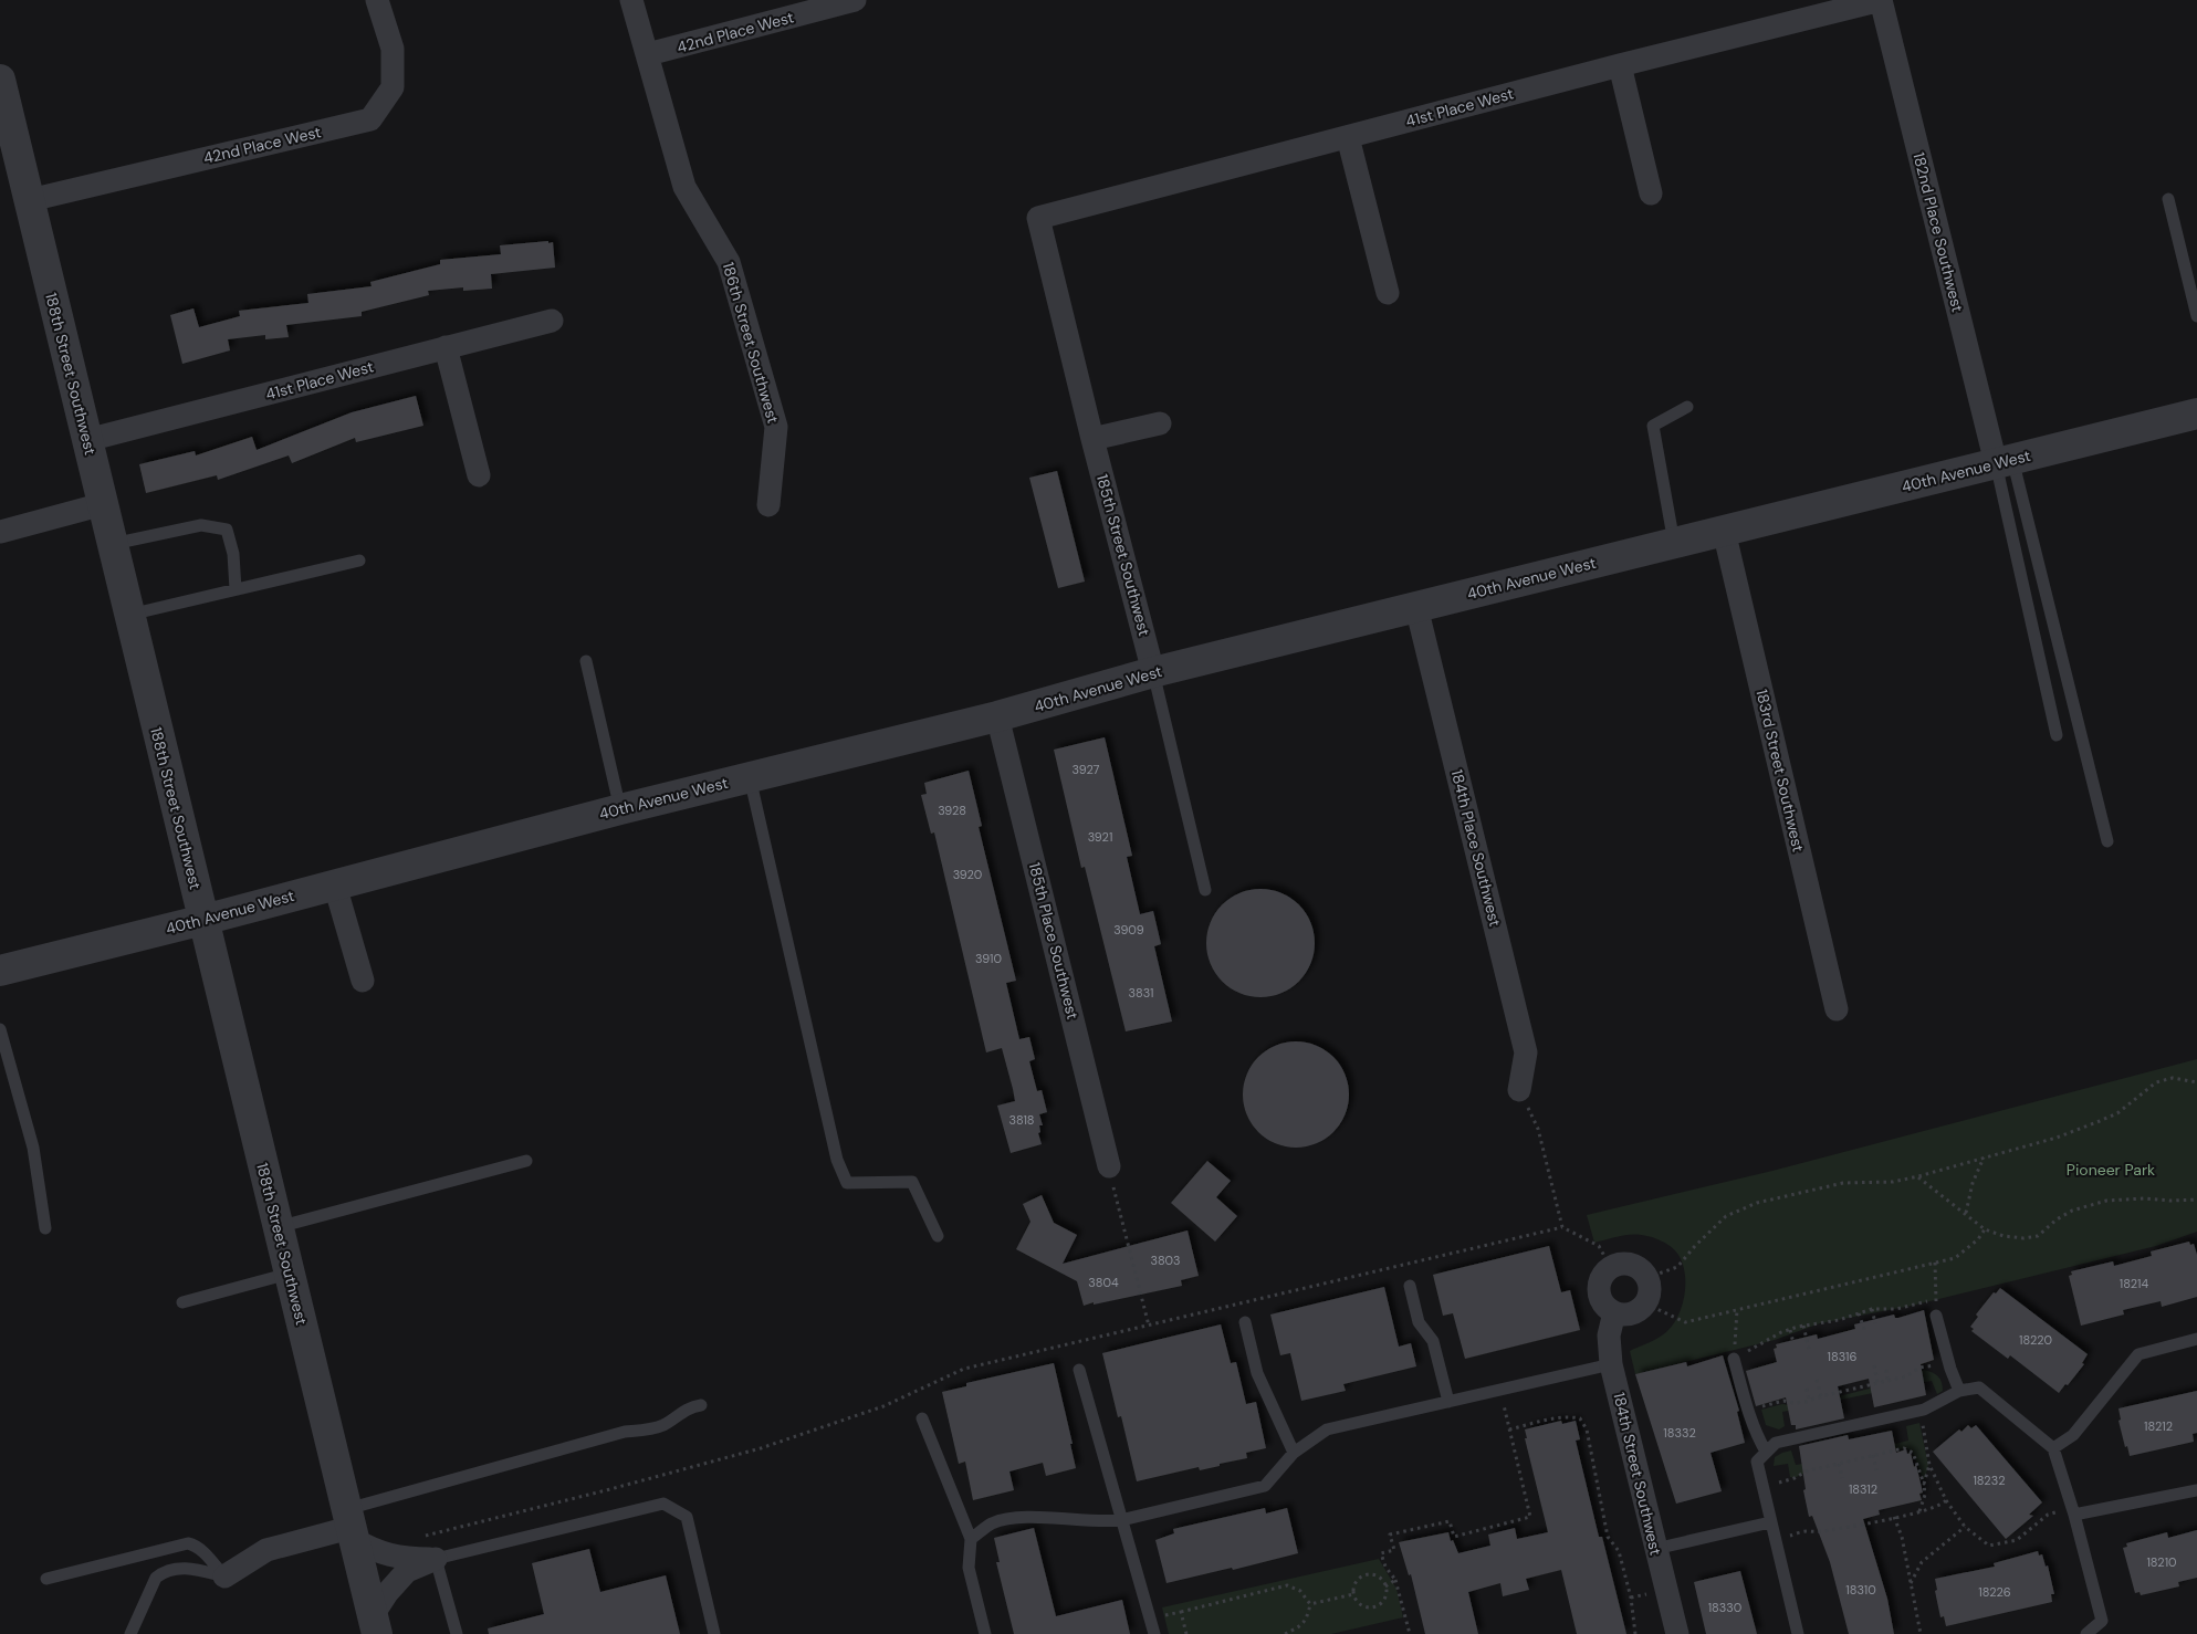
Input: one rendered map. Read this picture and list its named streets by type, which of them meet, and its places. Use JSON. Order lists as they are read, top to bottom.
{
  "streets": {
    "street": [
      "42nd Place West",
      "41st Place West",
      "182nd Place Southwest",
      "186th Street Southwest",
      "188th Street Southwest",
      "40th Avenue West",
      "185th Street Southwest",
      "183rd Street Southwest",
      "184th Place Southwest",
      "185th Place Southwest",
      "184th Street Southwest"
    ]
  },
  "crossings": [
    ["42nd Place West", "186th Street Southwest"],
    ["42nd Place West", "188th Street Southwest"],
    ["41st Place West", "182nd Place Southwest"],
    ["41st Place West", "188th Street Southwest"],
    ["41st Place West", "185th Street Southwest"],
    ["182nd Place Southwest", "40th Avenue West"],
    ["188th Street Southwest", "40th Avenue West"],
    ["40th Avenue West", "185th Street Southwest"],
    ["40th Avenue West", "183rd Street Southwest"],
    ["40th Avenue West", "184th Place Southwest"],
    ["40th Avenue West", "185th Place Southwest"]
  ],
  "parks": ["Pioneer Park"],
  "house_numbers": [
    "3927",
    "3928",
    "3921",
    "3920",
    "3909",
    "3910",
    "3831",
    "3818",
    "3803",
    "3804",
    "18214",
    "18220",
    "18316",
    "18212",
    "18332",
    "18232",
    "18312",
    "18210",
    "18310",
    "18226",
    "18330"
  ]
}
